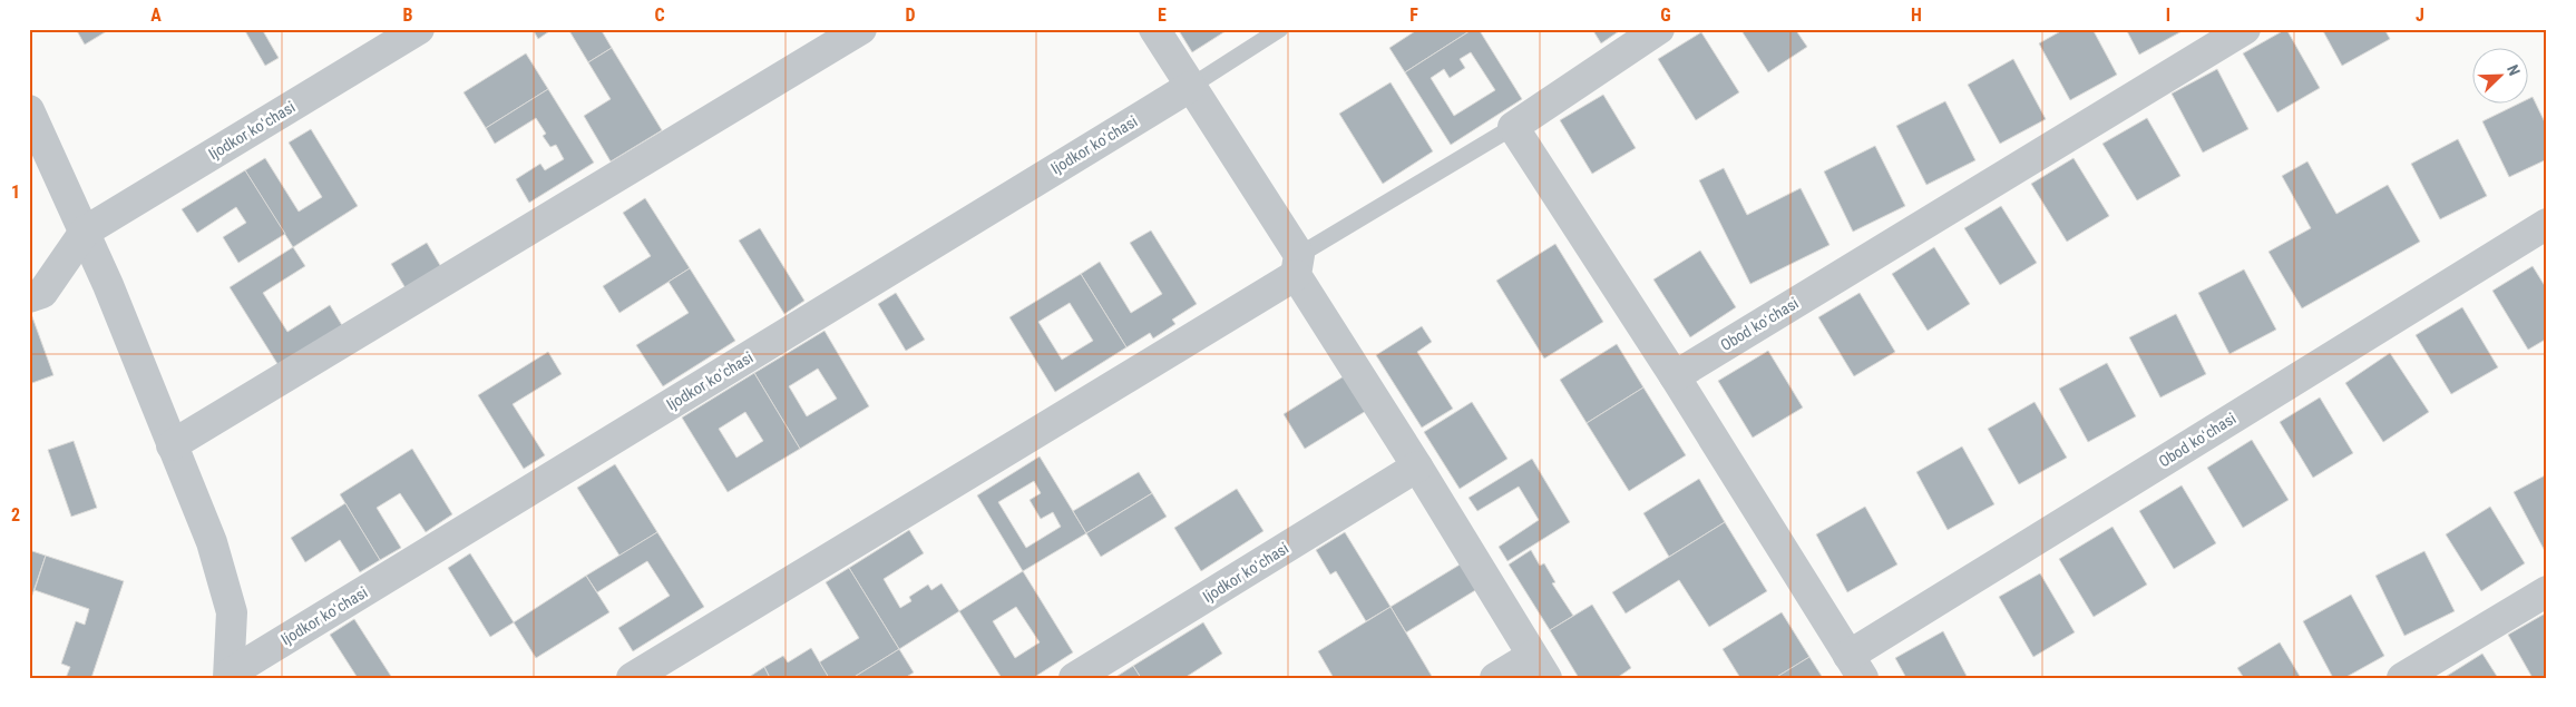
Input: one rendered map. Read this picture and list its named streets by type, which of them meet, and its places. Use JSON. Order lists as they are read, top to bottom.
{
  "streets": {
    "street": ["Ijodkor koʻchasi", "Obod koʻchasi"]
  },
  "north": "top right",
  "grid": {
    "columns": [
      "A",
      "B",
      "C",
      "D",
      "E",
      "F",
      "G",
      "H",
      "I",
      "J"
    ],
    "rows": ["1", "2"]
  }
}
